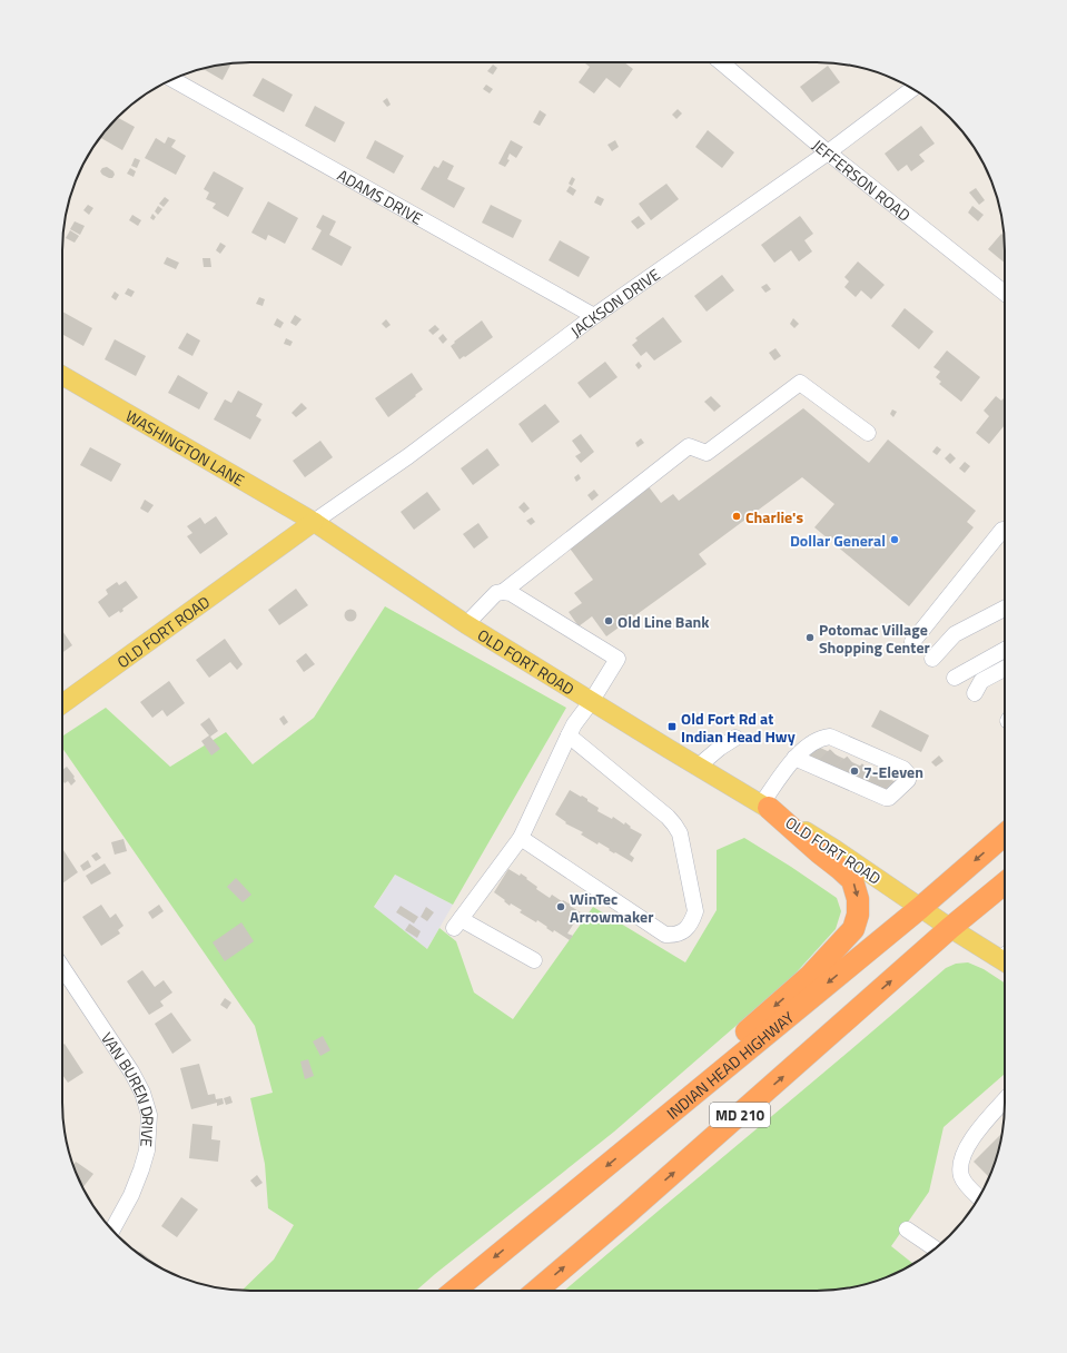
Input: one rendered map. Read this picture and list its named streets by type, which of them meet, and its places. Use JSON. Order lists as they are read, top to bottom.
{
  "streets": {
    "highway": ["INDIAN HEAD HIGHWAY", "MD 210"],
    "main road": ["WASHINGTON LANE", "OLD FORT ROAD"],
    "street": [
      "JEFFERSON ROAD",
      "ADAMS DRIVE",
      "JACKSON DRIVE",
      "VAN BUREN DRIVE"
    ]
  },
  "crossings": [
    ["JEFFERSON ROAD", "JACKSON DRIVE"],
    ["ADAMS DRIVE", "JACKSON DRIVE"],
    ["JACKSON DRIVE", "WASHINGTON LANE"],
    ["JACKSON DRIVE", "OLD FORT ROAD"],
    ["WASHINGTON LANE", "OLD FORT ROAD"],
    ["OLD FORT ROAD", "INDIAN HEAD HIGHWAY"],
    ["OLD FORT ROAD", "MD 210"]
  ],
  "places": {
    "other": [
      "Charlie's",
      "Dollar General",
      "Old Line Bank",
      "Potomac Village Shopping Center",
      "7-Eleven",
      "WinTec Arrowmaker"
    ],
    "transit": ["Old Fort Rd at Indian Head Hwy"]
  }
}
